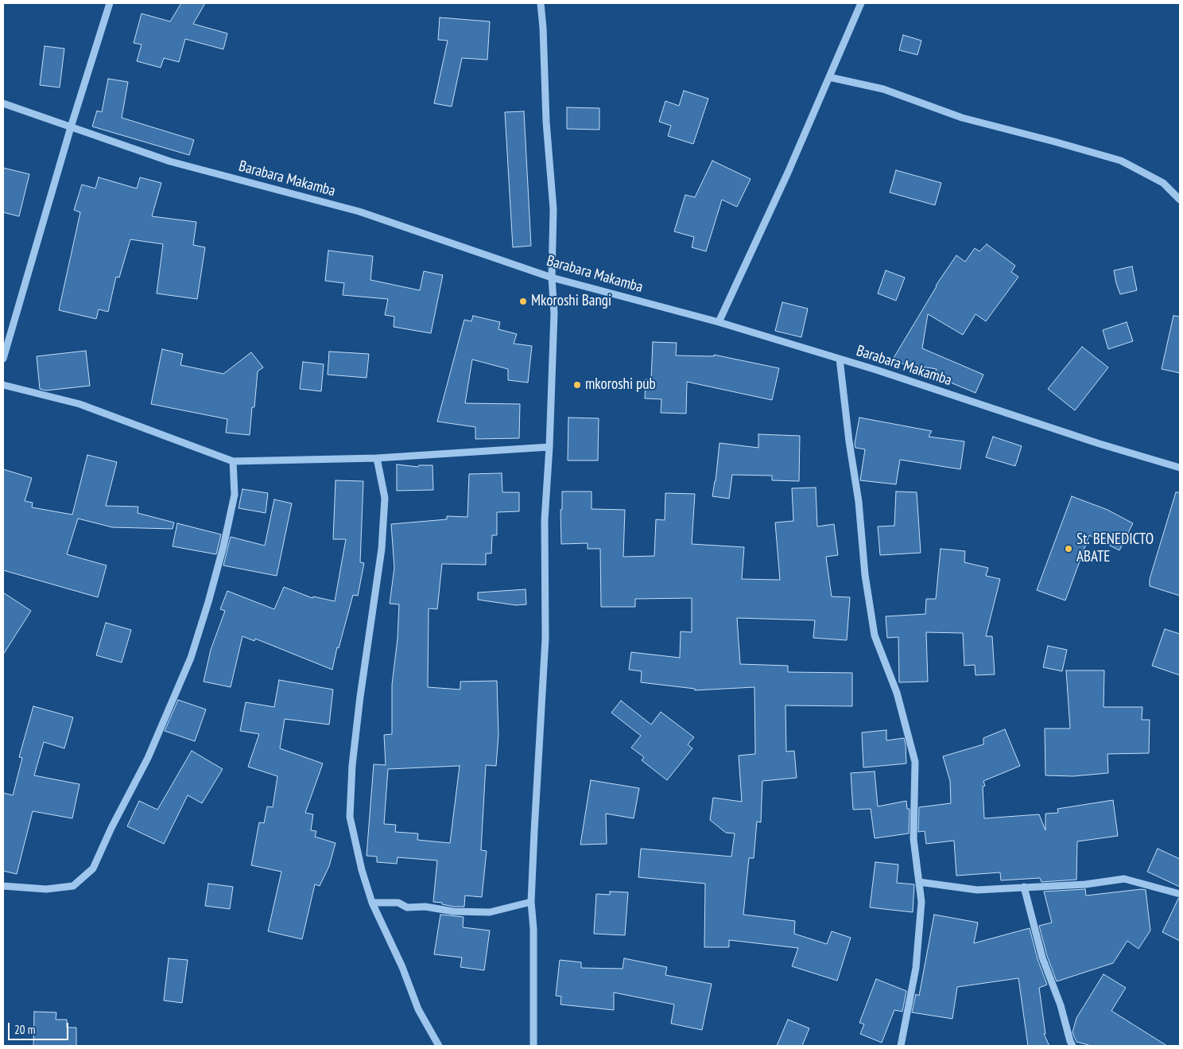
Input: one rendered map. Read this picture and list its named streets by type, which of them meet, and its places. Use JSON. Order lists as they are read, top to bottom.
{
  "streets": {
    "street": ["Barabara Makamba"]
  },
  "places": ["Mkoroshi Bangi", "mkoroshi pub", "St. BENEDICTO ABATE"],
  "scale_bar": "20 m"
}
